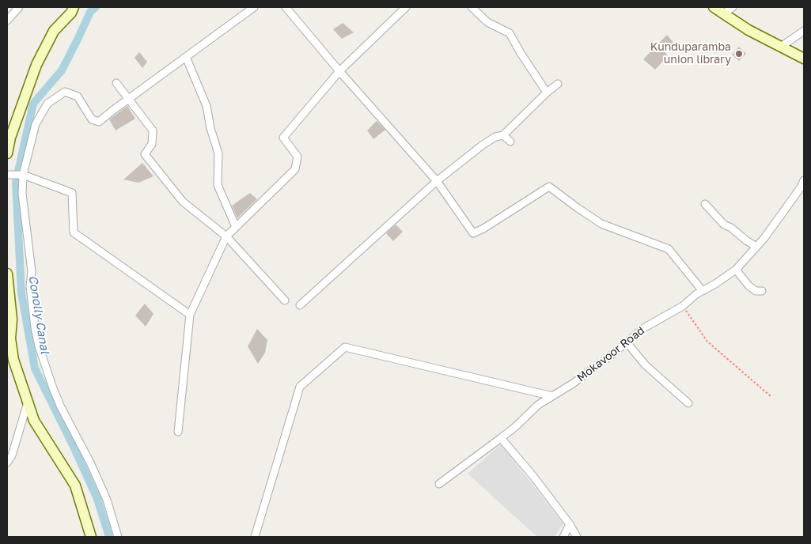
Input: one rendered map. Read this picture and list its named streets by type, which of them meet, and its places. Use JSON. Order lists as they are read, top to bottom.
{
  "streets": {
    "street": ["Mokavoor Road"]
  },
  "water": ["Conolly Canal"],
  "places": ["Kunduparamba union library"]
}
